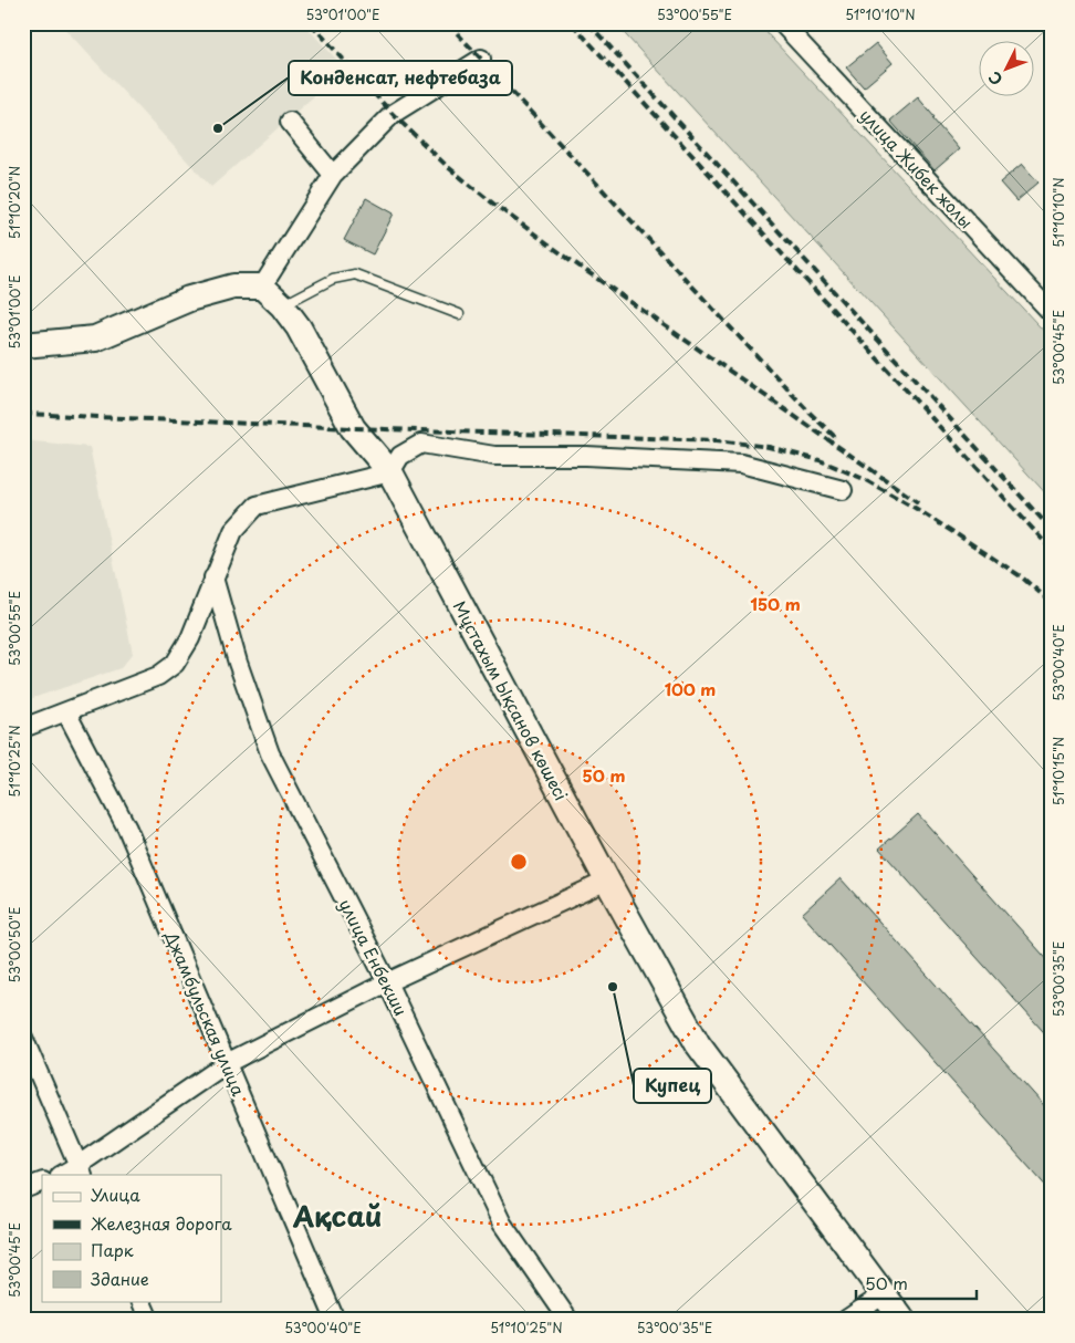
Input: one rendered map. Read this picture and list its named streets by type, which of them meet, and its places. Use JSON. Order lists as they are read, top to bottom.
{
  "streets": {
    "main road": ["Мұстахым Ықсанов көшесі"],
    "street": ["улица Жибек жолы", "улица Енбекши", "Джамбульская улица"]
  },
  "districts": ["Ақсай"],
  "places": ["Конденсат, нефтебаза", "Купец"],
  "legend": [
    "Улица",
    "Железная дорога",
    "Парк",
    "Здание"
  ],
  "scale_bar": "50 m",
  "north": "bottom left",
  "coordinates": [
    "53°01'00\"E",
    "53°00'55\"E",
    "51°10'10\"N",
    "51°10'20\"N",
    "53°00'45\"E",
    "53°00'40\"E",
    "51°10'25\"N",
    "51°10'15\"N",
    "53°00'50\"E",
    "53°00'35\"E"
  ],
  "rings": ["150 m", "100 m", "50 m"]
}
